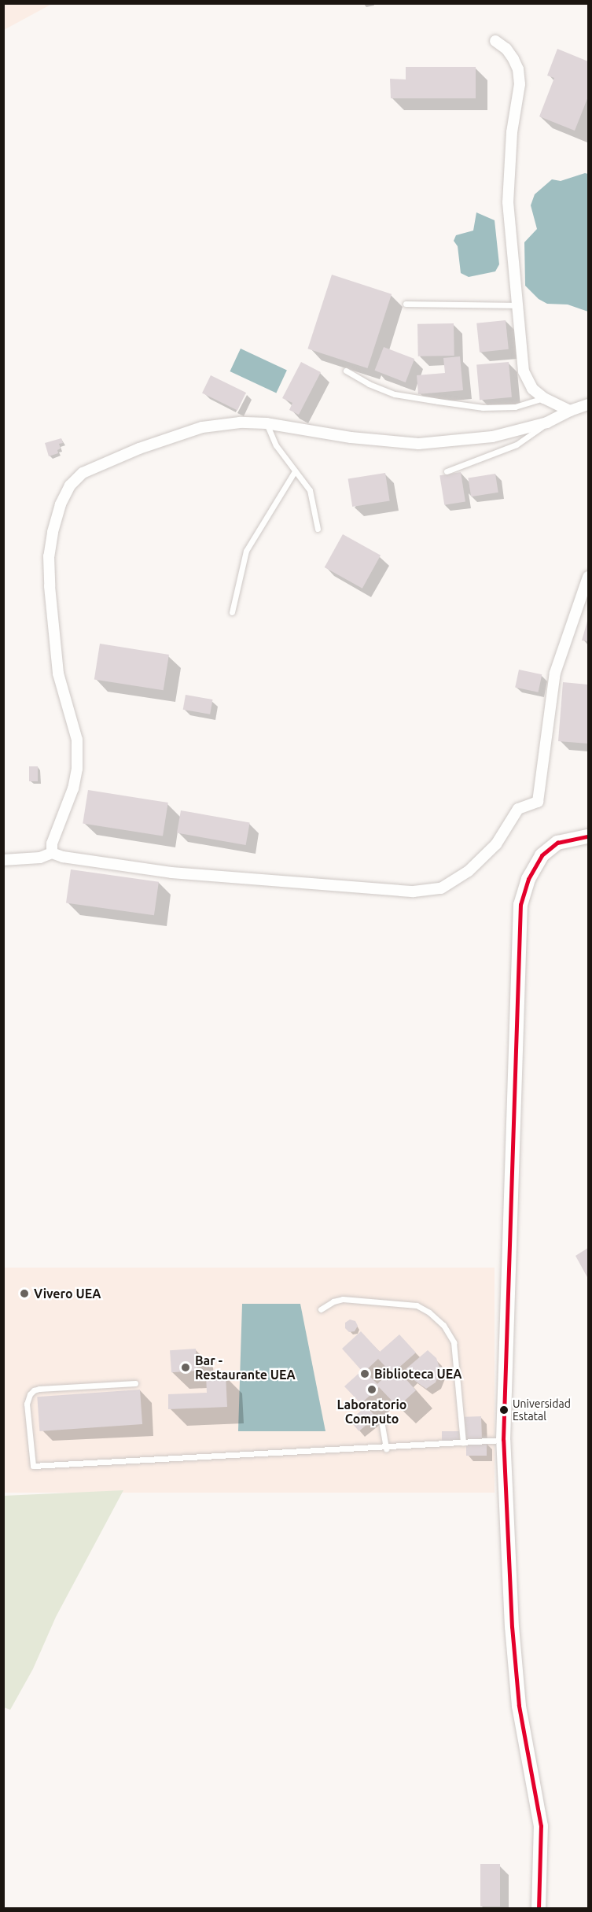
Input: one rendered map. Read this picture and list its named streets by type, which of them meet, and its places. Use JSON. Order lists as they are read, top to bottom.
{
  "places": [
    "Vivero UEA",
    "Bar - Restaurante UEA",
    "Biblioteca UEA",
    "Laboratorio Computo",
    "Universidad Estatal"
  ]
}
